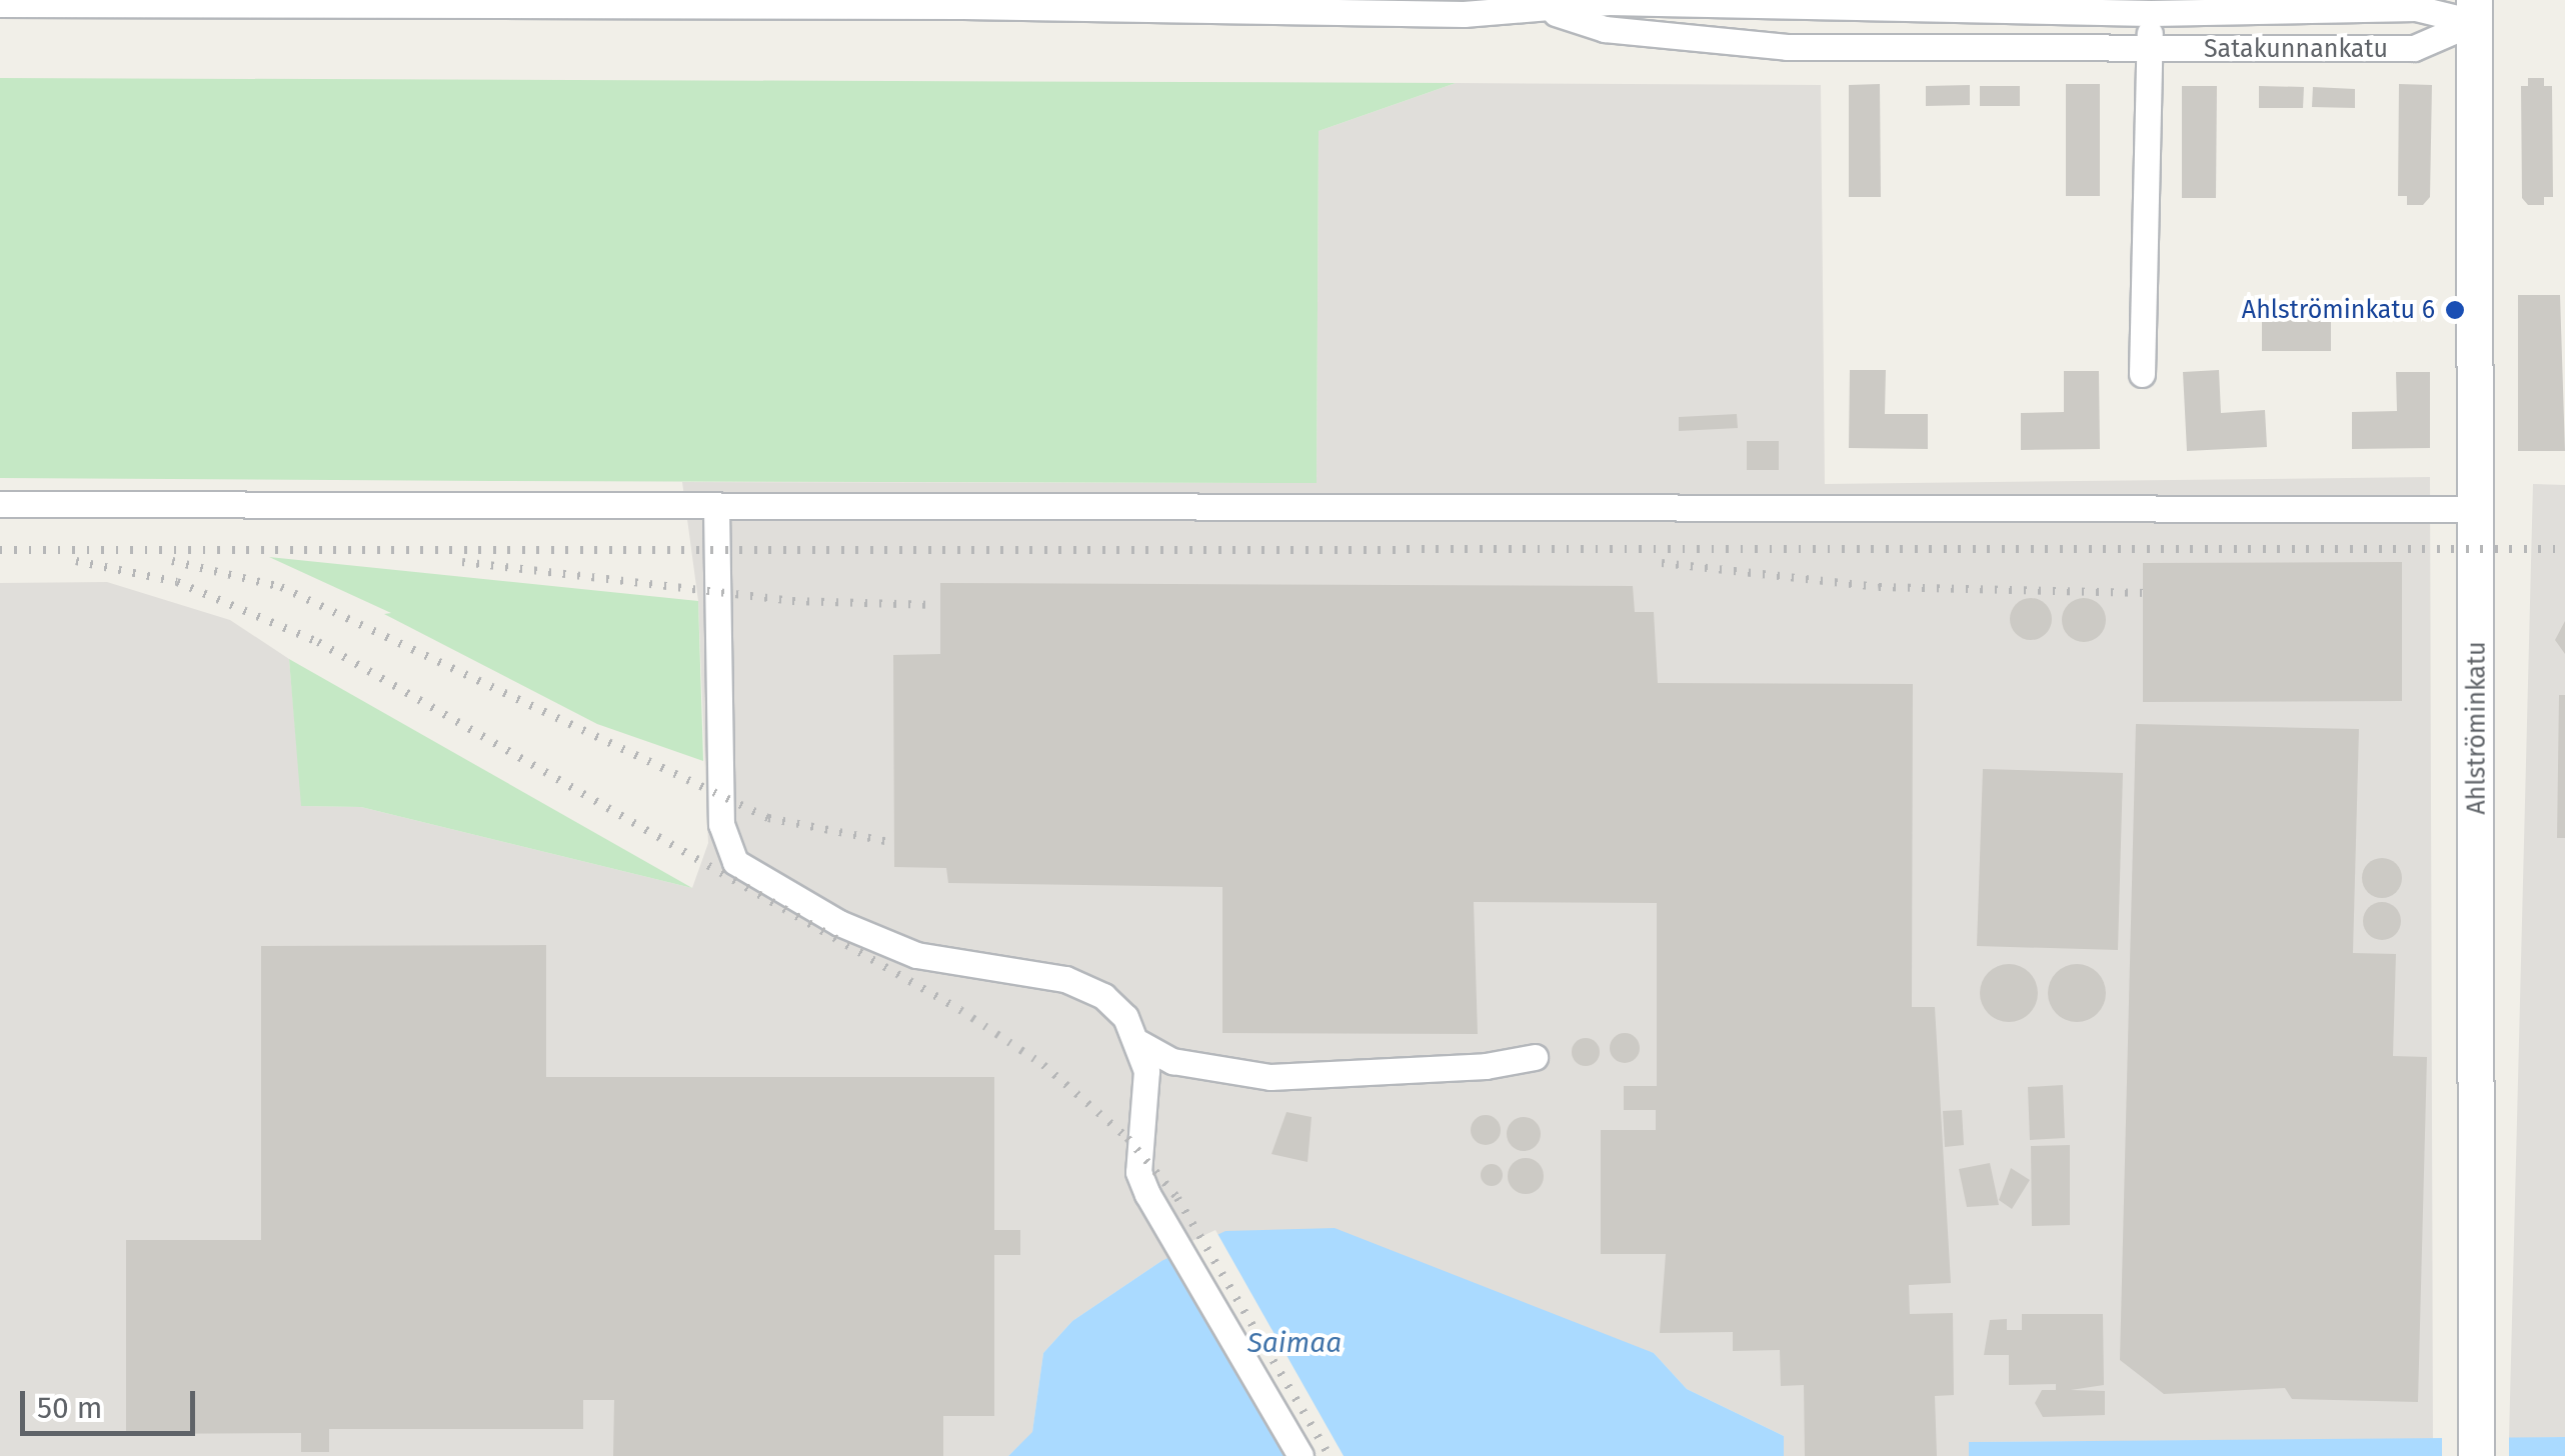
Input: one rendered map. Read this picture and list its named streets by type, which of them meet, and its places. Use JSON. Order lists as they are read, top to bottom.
{
  "streets": {
    "street": ["Satakunnankatu", "Ahlströminkatu"]
  },
  "crossings": [
    ["Satakunnankatu", "Ahlströminkatu"]
  ],
  "water": ["Saimaa"],
  "places": ["Ahlströminkatu 6"],
  "scale_bar": "50 m"
}
